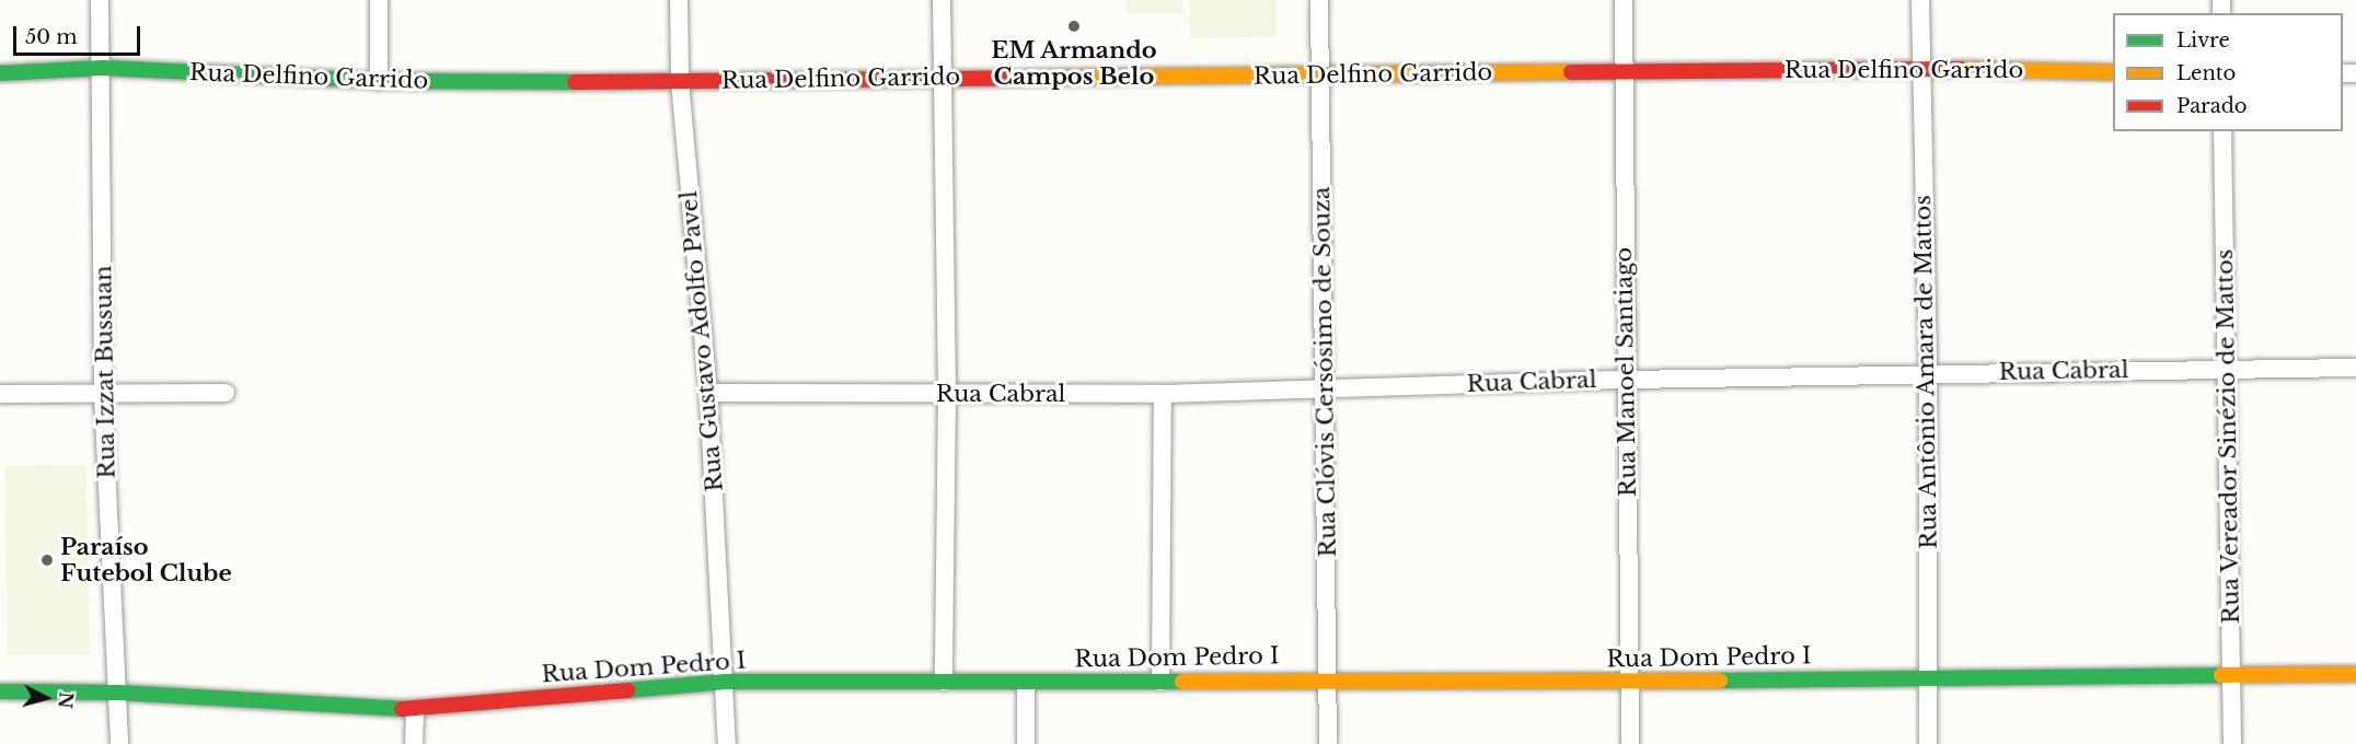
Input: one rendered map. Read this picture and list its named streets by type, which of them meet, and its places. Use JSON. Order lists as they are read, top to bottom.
{
  "streets": {
    "street": [
      "Rua Delfino Garrido",
      "Rua Gustavo Adolfo Pavel",
      "Rua Cabral",
      "Rua Izzat Bussuan",
      "Rua Clóvis Cersósimo de Souza",
      "Rua Manoel Santiago",
      "Rua Antônio Amara de Mattos",
      "Rua Vereador Sinézio de Mattos",
      "Rua Dom Pedro I"
    ]
  },
  "crossings": [
    ["Rua Delfino Garrido", "Rua Gustavo Adolfo Pavel"],
    ["Rua Delfino Garrido", "Rua Izzat Bussuan"],
    ["Rua Delfino Garrido", "Rua Clóvis Cersósimo de Souza"],
    ["Rua Delfino Garrido", "Rua Manoel Santiago"],
    ["Rua Delfino Garrido", "Rua Antônio Amara de Mattos"],
    ["Rua Gustavo Adolfo Pavel", "Rua Cabral"],
    ["Rua Gustavo Adolfo Pavel", "Rua Dom Pedro I"],
    ["Rua Cabral", "Rua Clóvis Cersósimo de Souza"],
    ["Rua Cabral", "Rua Manoel Santiago"],
    ["Rua Cabral", "Rua Antônio Amara de Mattos"],
    ["Rua Cabral", "Rua Vereador Sinézio de Mattos"],
    ["Rua Izzat Bussuan", "Rua Dom Pedro I"],
    ["Rua Clóvis Cersósimo de Souza", "Rua Dom Pedro I"],
    ["Rua Manoel Santiago", "Rua Dom Pedro I"],
    ["Rua Antônio Amara de Mattos", "Rua Dom Pedro I"],
    ["Rua Vereador Sinézio de Mattos", "Rua Dom Pedro I"]
  ],
  "places": ["EM Armando Campos Belo", "Paraíso Futebol Clube"],
  "legend": ["Livre", "Lento", "Parado"],
  "scale_bar": "50 m",
  "north": "right"
}
